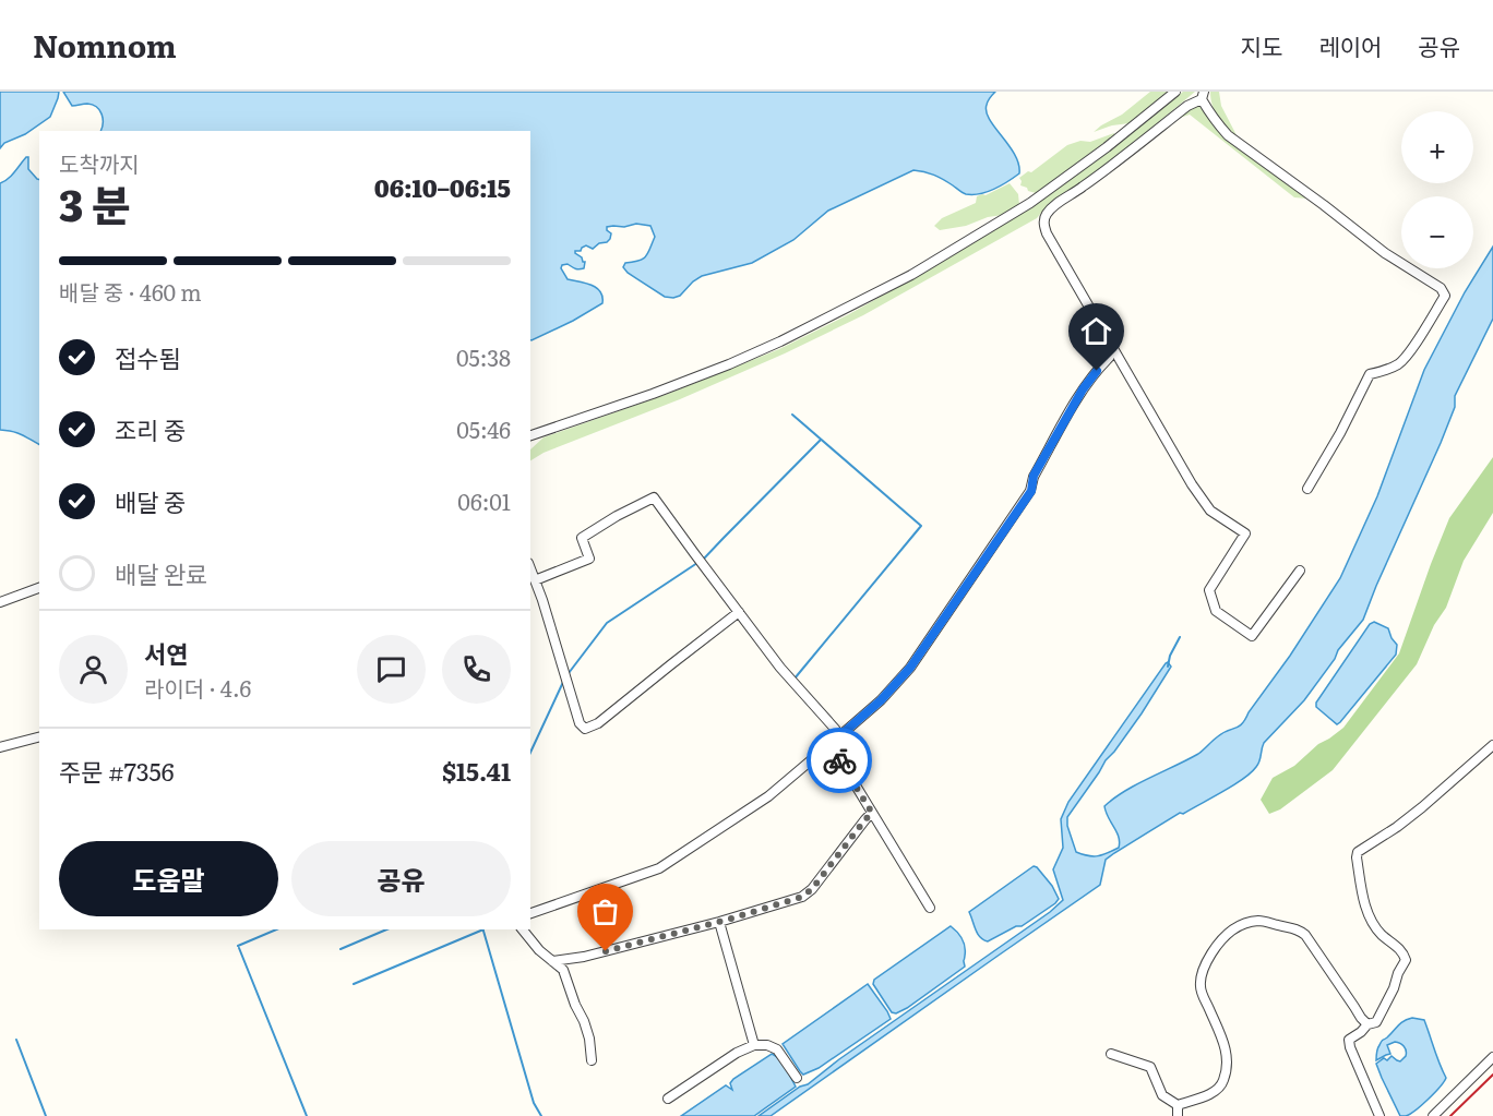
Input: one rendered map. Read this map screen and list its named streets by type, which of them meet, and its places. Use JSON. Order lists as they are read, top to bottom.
{
  "page": {
    "header": "Nomnom",
    "nav": ["지도", "레이어", "공유"],
    "map_buttons": ["+", "−"],
    "heading": ["3 분", "도착까지", "06:10–06:15"],
    "panel": [
      "서연",
      "라이더 · 4.6",
      "주문 #7356",
      "$15.41"
    ],
    "bar": "배달 중 · 460 m",
    "list": [
      ["접수됨", "05:38"],
      ["조리 중", "05:46"],
      ["배달 중", "06:01"],
      "배달 완료"
    ],
    "buttons": ["도움말", "공유"]
  }
}
